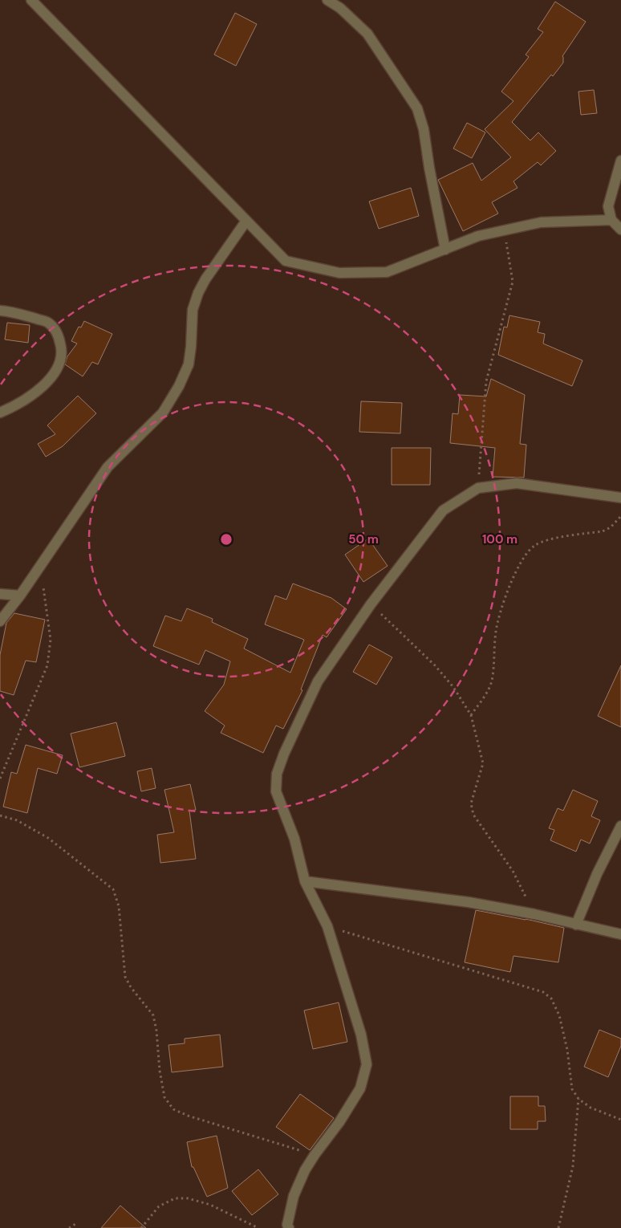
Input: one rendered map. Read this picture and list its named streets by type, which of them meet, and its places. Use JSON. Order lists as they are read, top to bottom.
{
  "rings": ["50 m", "100 m"]
}
